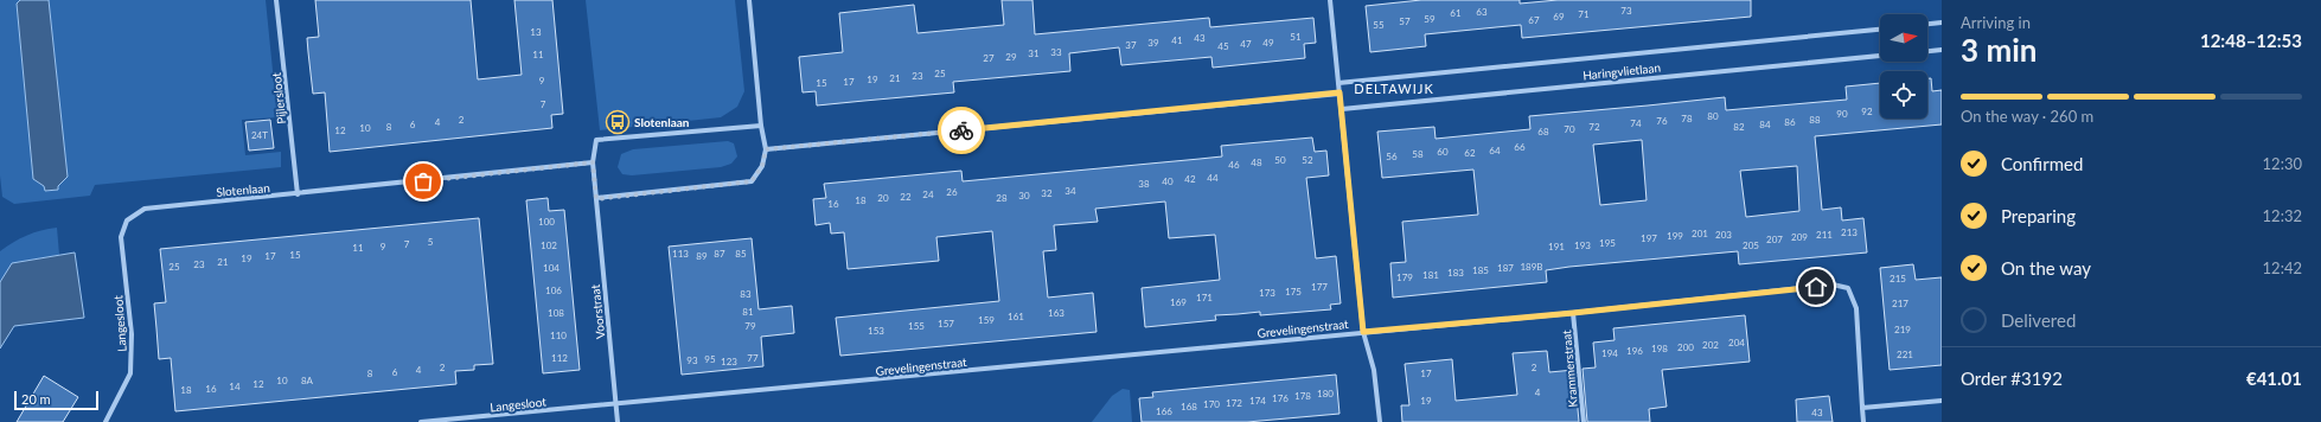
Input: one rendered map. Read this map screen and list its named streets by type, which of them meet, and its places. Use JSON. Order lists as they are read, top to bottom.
{
  "streets": {
    "street": [
      "Haringvlietlaan",
      "Pijlersloot",
      "Slotenlaan",
      "Voorstraat",
      "Langesloot",
      "Grevelingenstraat",
      "Krammerstraat"
    ]
  },
  "crossings": [
    ["Pijlersloot", "Slotenlaan"],
    ["Slotenlaan", "Voorstraat"],
    ["Slotenlaan", "Langesloot"],
    ["Voorstraat", "Langesloot"],
    ["Voorstraat", "Grevelingenstraat"],
    ["Langesloot", "Grevelingenstraat"],
    ["Grevelingenstraat", "Krammerstraat"]
  ],
  "districts": ["DELTAWIJK"],
  "places": {
    "bus stop": ["Slotenlaan"]
  },
  "house_numbers": [
    "73",
    "63",
    "61",
    "71",
    "69",
    "59",
    "67",
    "57",
    "55",
    "13",
    "51",
    "43",
    "41",
    "39",
    "49",
    "47",
    "37",
    "45",
    "33",
    "31",
    "11",
    "29",
    "27",
    "25",
    "23",
    "21",
    "19",
    "9",
    "17",
    "15",
    "7",
    "92",
    "90",
    "80",
    "78",
    "2",
    "88",
    "76",
    "4",
    "86",
    "74",
    "6",
    "84",
    "8",
    "72",
    "82",
    "10",
    "70",
    "12",
    "68",
    "24T",
    "66",
    "64",
    "60",
    "62",
    "58",
    "56",
    "50",
    "52",
    "48",
    "46",
    "44",
    "42",
    "40",
    "38",
    "34",
    "26",
    "32",
    "24",
    "30",
    "22",
    "20",
    "28",
    "18",
    "16",
    "100",
    "213",
    "201",
    "203",
    "211",
    "199",
    "209",
    "197",
    "207",
    "5",
    "195",
    "7",
    "102",
    "193",
    "205",
    "9",
    "191",
    "11",
    "113",
    "87",
    "85",
    "15",
    "17",
    "89",
    "19",
    "21",
    "23",
    "25",
    "189B",
    "104",
    "187",
    "185",
    "183",
    "181",
    "179",
    "215",
    "177",
    "106",
    "175",
    "173",
    "83",
    "171",
    "169",
    "217",
    "81",
    "108",
    "163",
    "161",
    "159",
    "157",
    "79",
    "155",
    "219",
    "153",
    "110",
    "204",
    "202",
    "200",
    "198",
    "196",
    "194",
    "221",
    "112",
    "77",
    "95",
    "93",
    "123",
    "2",
    "2",
    "4",
    "6",
    "8",
    "17",
    "10",
    "8A",
    "12",
    "14",
    "16",
    "18",
    "4",
    "180",
    "178",
    "176",
    "174",
    "19",
    "172",
    "170",
    "168",
    "166",
    "43"
  ],
  "scale_bar": "20 m",
  "north": "right",
  "page": {
    "heading": ["3 min", "Arriving in", "12:48–12:53"],
    "panel": ["Order #3192", "€41.01"],
    "bar": "On the way · 260 m",
    "list": [
      ["Confirmed", "12:30"],
      ["Preparing", "12:32"],
      ["On the way", "12:42"],
      "Delivered"
    ],
    "scale": "20 m"
  }
}
